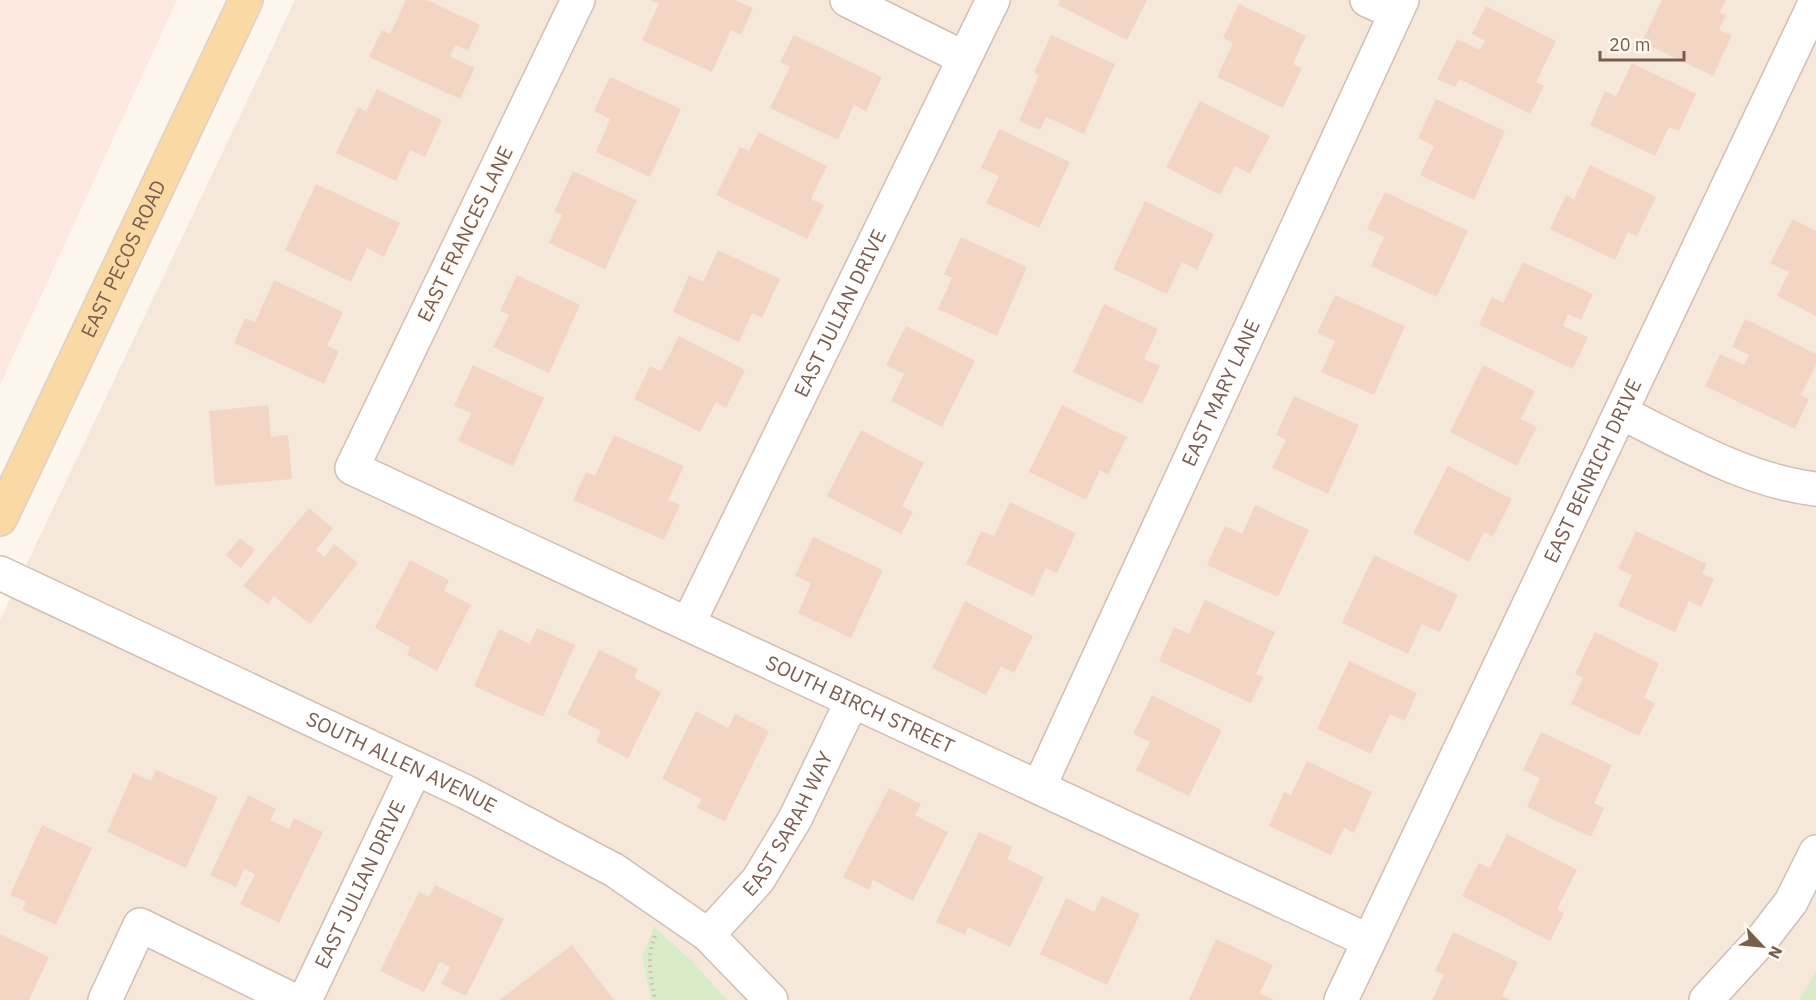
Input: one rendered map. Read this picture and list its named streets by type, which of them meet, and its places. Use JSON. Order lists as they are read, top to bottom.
{
  "streets": {
    "main road": ["EAST PECOS ROAD"],
    "street": [
      "EAST FRANCES LANE",
      "EAST JULIAN DRIVE",
      "EAST MARY LANE",
      "EAST BENRICH DRIVE",
      "SOUTH BIRCH STREET",
      "SOUTH ALLEN AVENUE",
      "EAST SARAH WAY"
    ]
  },
  "crossings": [
    ["EAST FRANCES LANE", "SOUTH BIRCH STREET"],
    ["EAST JULIAN DRIVE", "SOUTH BIRCH STREET"],
    ["EAST JULIAN DRIVE", "SOUTH ALLEN AVENUE"],
    ["EAST MARY LANE", "SOUTH BIRCH STREET"],
    ["EAST BENRICH DRIVE", "SOUTH BIRCH STREET"],
    ["SOUTH BIRCH STREET", "EAST SARAH WAY"],
    ["SOUTH ALLEN AVENUE", "EAST SARAH WAY"]
  ],
  "scale_bar": "20 m",
  "north": "bottom right"
}
